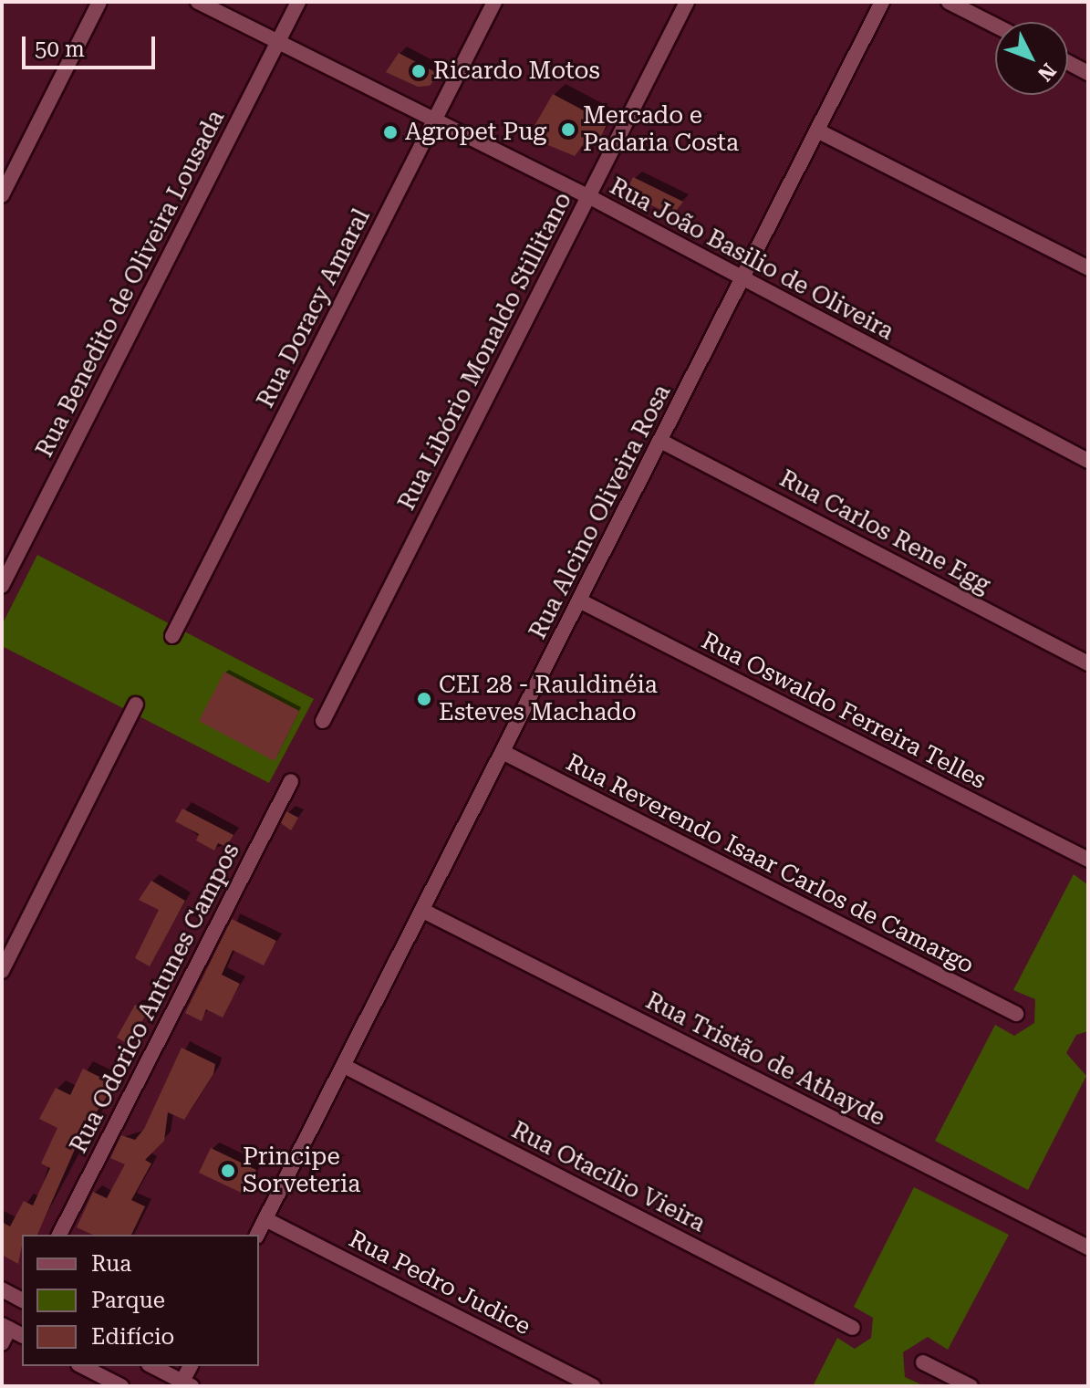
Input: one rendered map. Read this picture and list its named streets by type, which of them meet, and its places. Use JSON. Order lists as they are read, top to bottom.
{
  "streets": {
    "street": [
      "Rua João Basilio de Oliveira",
      "Rua Benedito de Oliveira Lousada",
      "Rua Doracy Amaral",
      "Rua Libório Monaldo Stillitano",
      "Rua Alcino Oliveira Rosa",
      "Rua Carlos Rene Egg",
      "Rua Oswaldo Ferreira Telles",
      "Rua Reverendo Isaar Carlos de Camargo",
      "Rua Odorico Antunes Campos",
      "Rua Tristão de Athayde",
      "Rua Otacílio Vieira",
      "Rua Pedro Judice"
    ]
  },
  "crossings": [
    ["Rua João Basilio de Oliveira", "Rua Benedito de Oliveira Lousada"],
    ["Rua João Basilio de Oliveira", "Rua Doracy Amaral"],
    ["Rua João Basilio de Oliveira", "Rua Libório Monaldo Stillitano"],
    ["Rua João Basilio de Oliveira", "Rua Alcino Oliveira Rosa"],
    ["Rua Alcino Oliveira Rosa", "Rua Carlos Rene Egg"],
    ["Rua Alcino Oliveira Rosa", "Rua Oswaldo Ferreira Telles"],
    ["Rua Alcino Oliveira Rosa", "Rua Reverendo Isaar Carlos de Camargo"],
    ["Rua Alcino Oliveira Rosa", "Rua Tristão de Athayde"],
    ["Rua Alcino Oliveira Rosa", "Rua Otacílio Vieira"],
    ["Rua Alcino Oliveira Rosa", "Rua Pedro Judice"]
  ],
  "places": [
    "Ricardo Motos",
    "Mercado e Padaria Costa",
    "Agropet Pug",
    "CEI 28 - Rauldinéia Esteves Machado",
    "Principe Sorveteria"
  ],
  "legend": ["Rua", "Parque", "Edifício"],
  "scale_bar": "50 m",
  "north": "bottom right"
}
